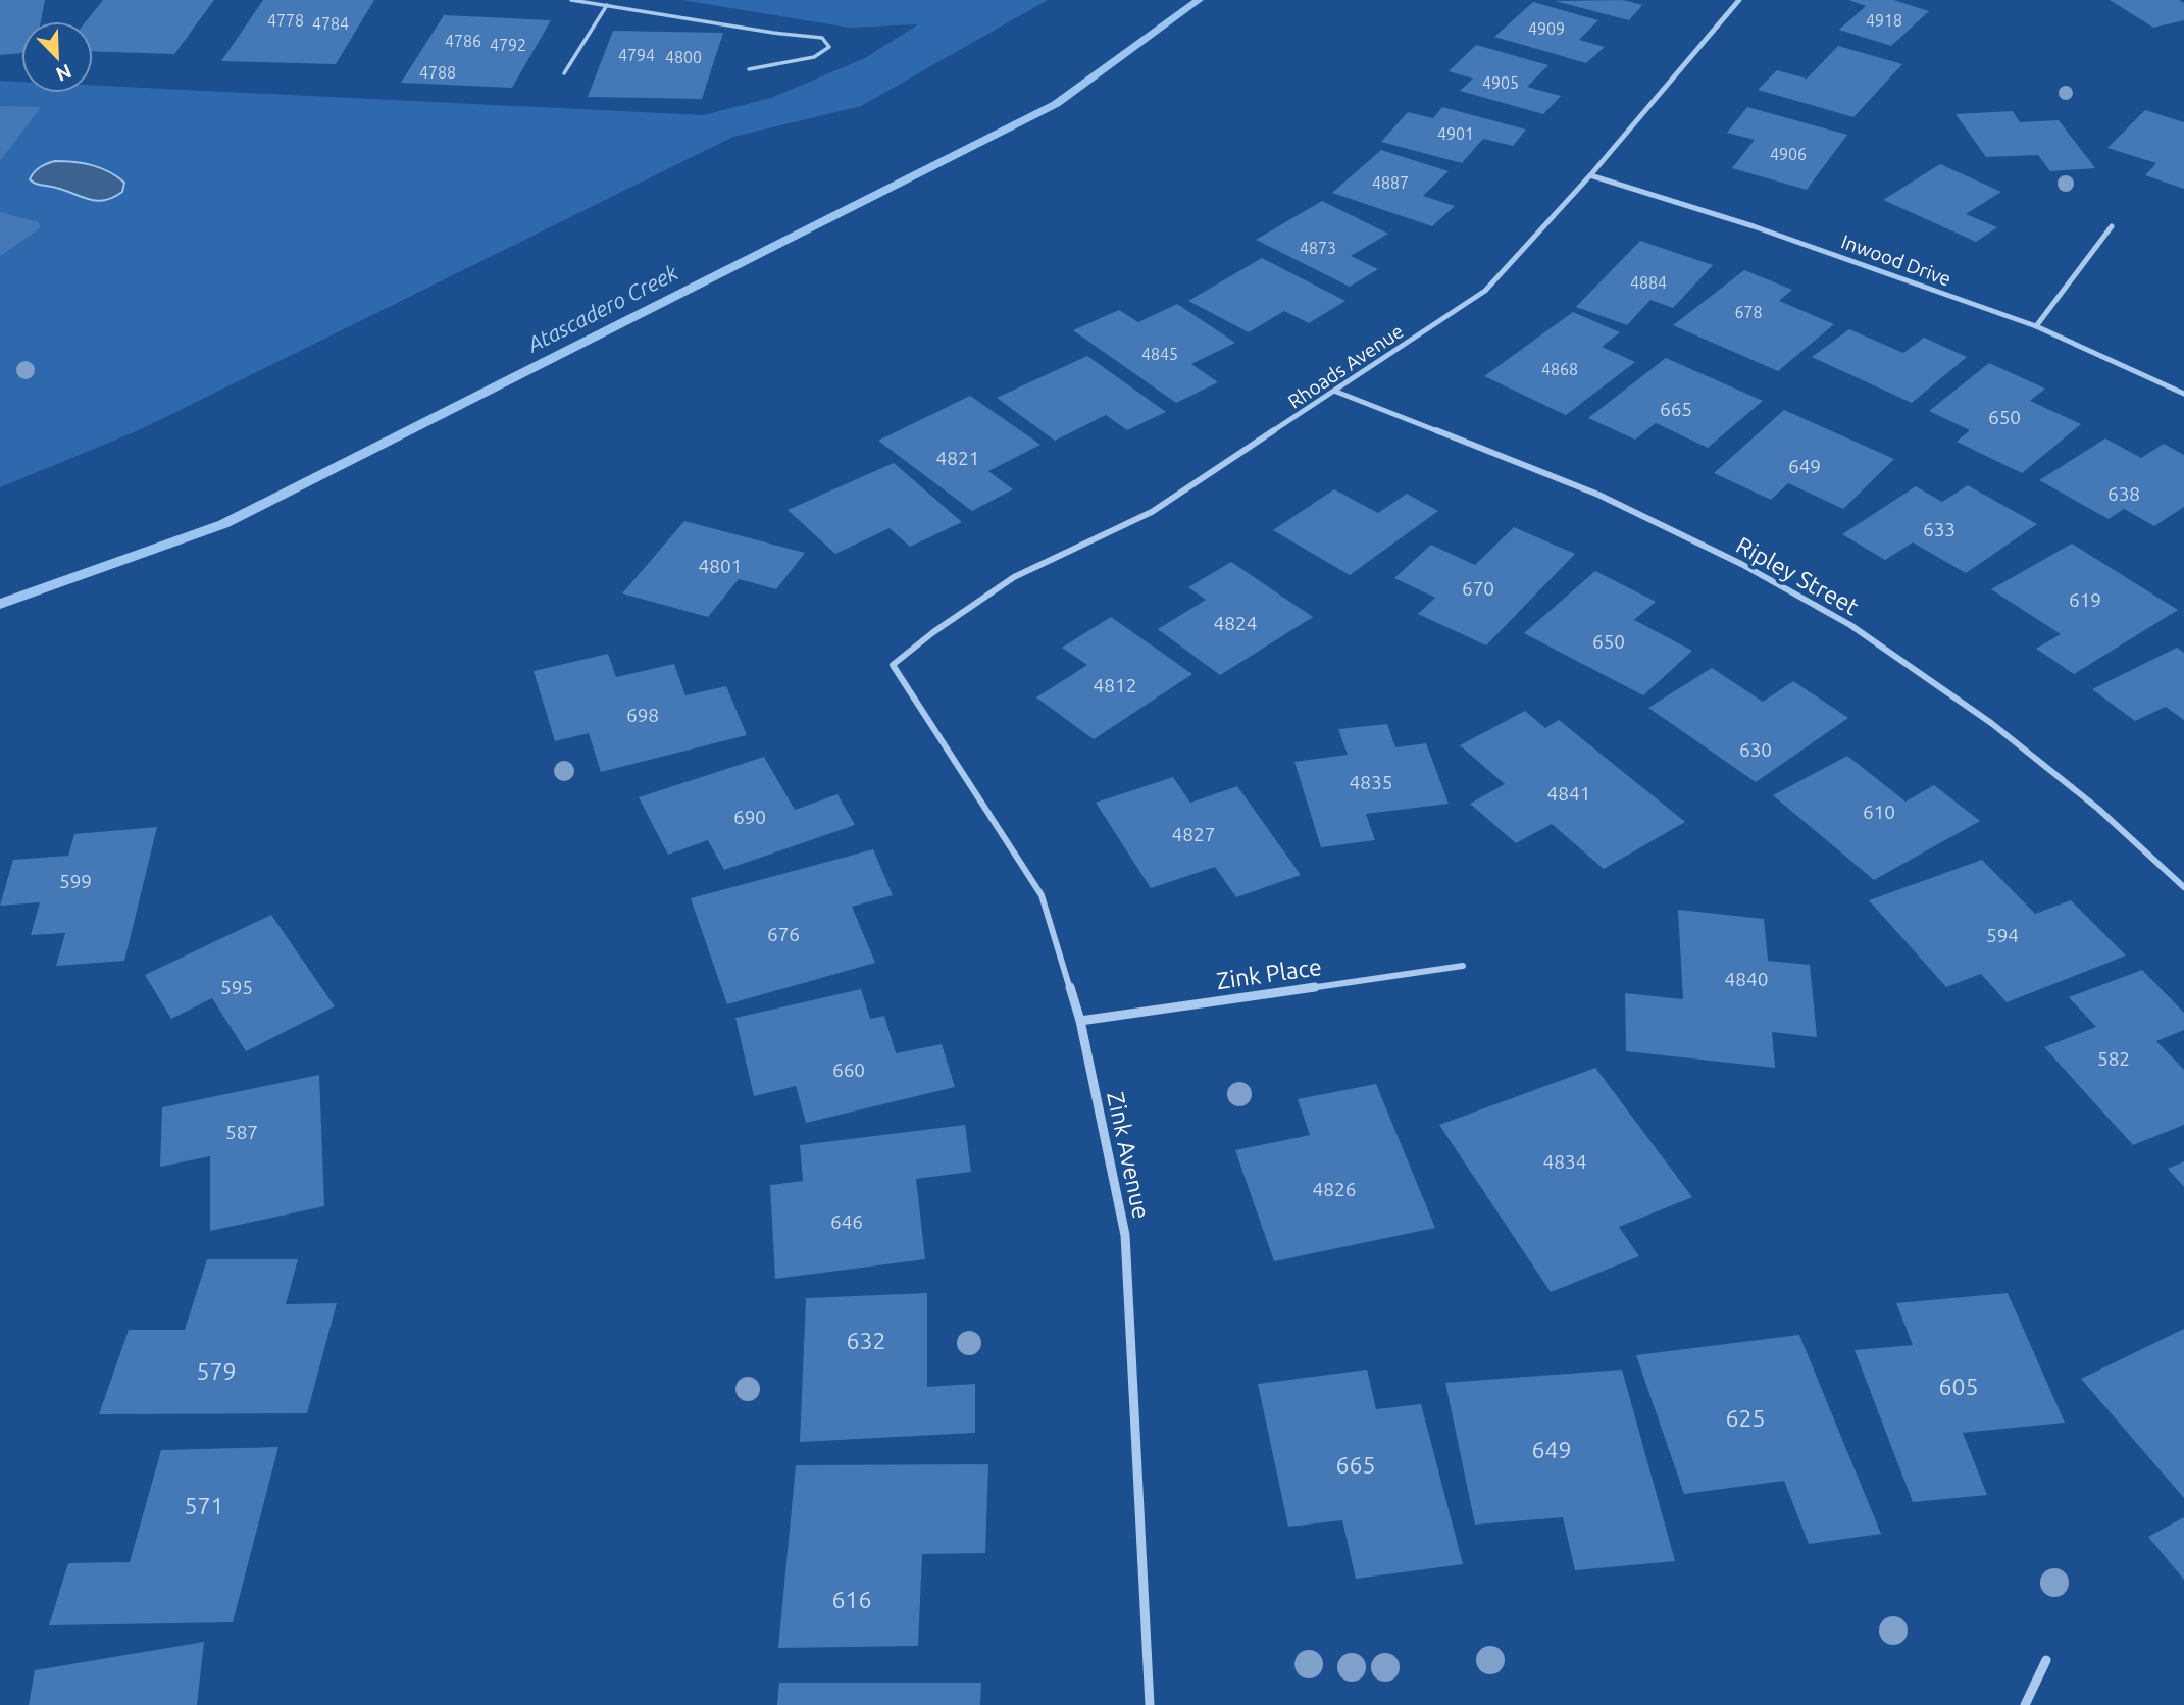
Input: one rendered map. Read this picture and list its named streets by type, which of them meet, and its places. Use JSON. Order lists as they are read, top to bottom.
{
  "streets": {
    "street": [
      "Inwood Drive",
      "Rhoads Avenue",
      "Ripley Street",
      "Zink Place",
      "Zink Avenue"
    ]
  },
  "crossings": [
    ["Inwood Drive", "Rhoads Avenue"],
    ["Rhoads Avenue", "Ripley Street"],
    ["Rhoads Avenue", "Zink Avenue"],
    ["Zink Place", "Zink Avenue"]
  ],
  "water": ["Atascadero Creek"],
  "house_numbers": [
    "4778",
    "4918",
    "4784",
    "4909",
    "4786",
    "4792",
    "4794",
    "4800",
    "4788",
    "4905",
    "4901",
    "4906",
    "4887",
    "4873",
    "4884",
    "678",
    "4845",
    "4868",
    "665",
    "650",
    "4821",
    "649",
    "638",
    "633",
    "4801",
    "670",
    "619",
    "4824",
    "650",
    "4812",
    "698",
    "630",
    "4835",
    "4841",
    "610",
    "690",
    "4827",
    "599",
    "676",
    "594",
    "4840",
    "595",
    "582",
    "660",
    "587",
    "4834",
    "4826",
    "646",
    "632",
    "579",
    "605",
    "625",
    "649",
    "665",
    "571",
    "616"
  ],
  "north": "bottom right"
}
